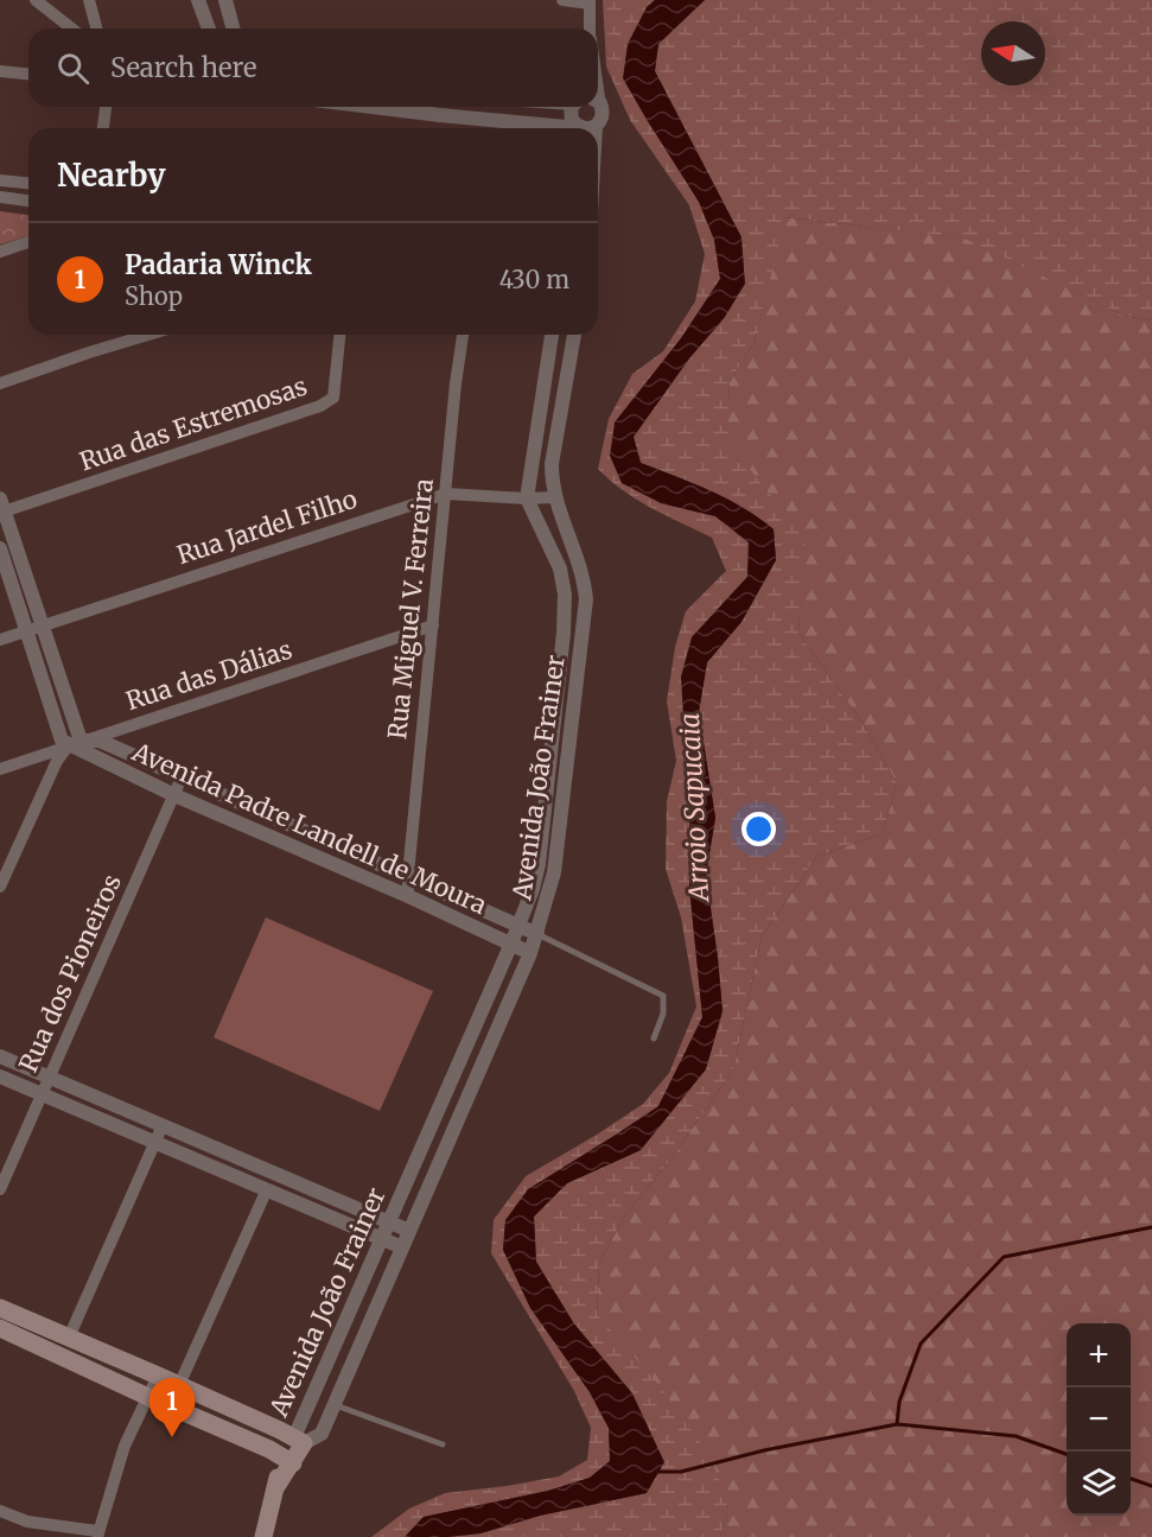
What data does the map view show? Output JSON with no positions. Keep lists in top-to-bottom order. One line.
{"streets":{"street":["Rua das Estremosas","Rua Jardel Filho","Rua Miguel V. Ferreira","Rua das Dálias","Avenida João Frainer","Avenida Padre Landell de Moura","Rua dos Pioneiros"]},"crossings":[["Rua Jardel Filho","Rua Miguel V. Ferreira"],["Rua Jardel Filho","Avenida João Frainer"],["Rua Miguel V. Ferreira","Rua das Dálias"],["Rua Miguel V. Ferreira","Avenida Padre Landell de Moura"],["Rua das Dálias","Avenida Padre Landell de Moura"],["Avenida João Frainer","Avenida Padre Landell de Moura"],["Avenida Padre Landell de Moura","Rua dos Pioneiros"]],"water":["Arroio Sapucaia"],"north":"left","page":{"search":"Search here","heading":"Nearby","list":[{"mark":"1","name":"Padaria Winck","note":"Shop","value":"430 m"}],"map_buttons":["+","−"],"pins":"1"}}
